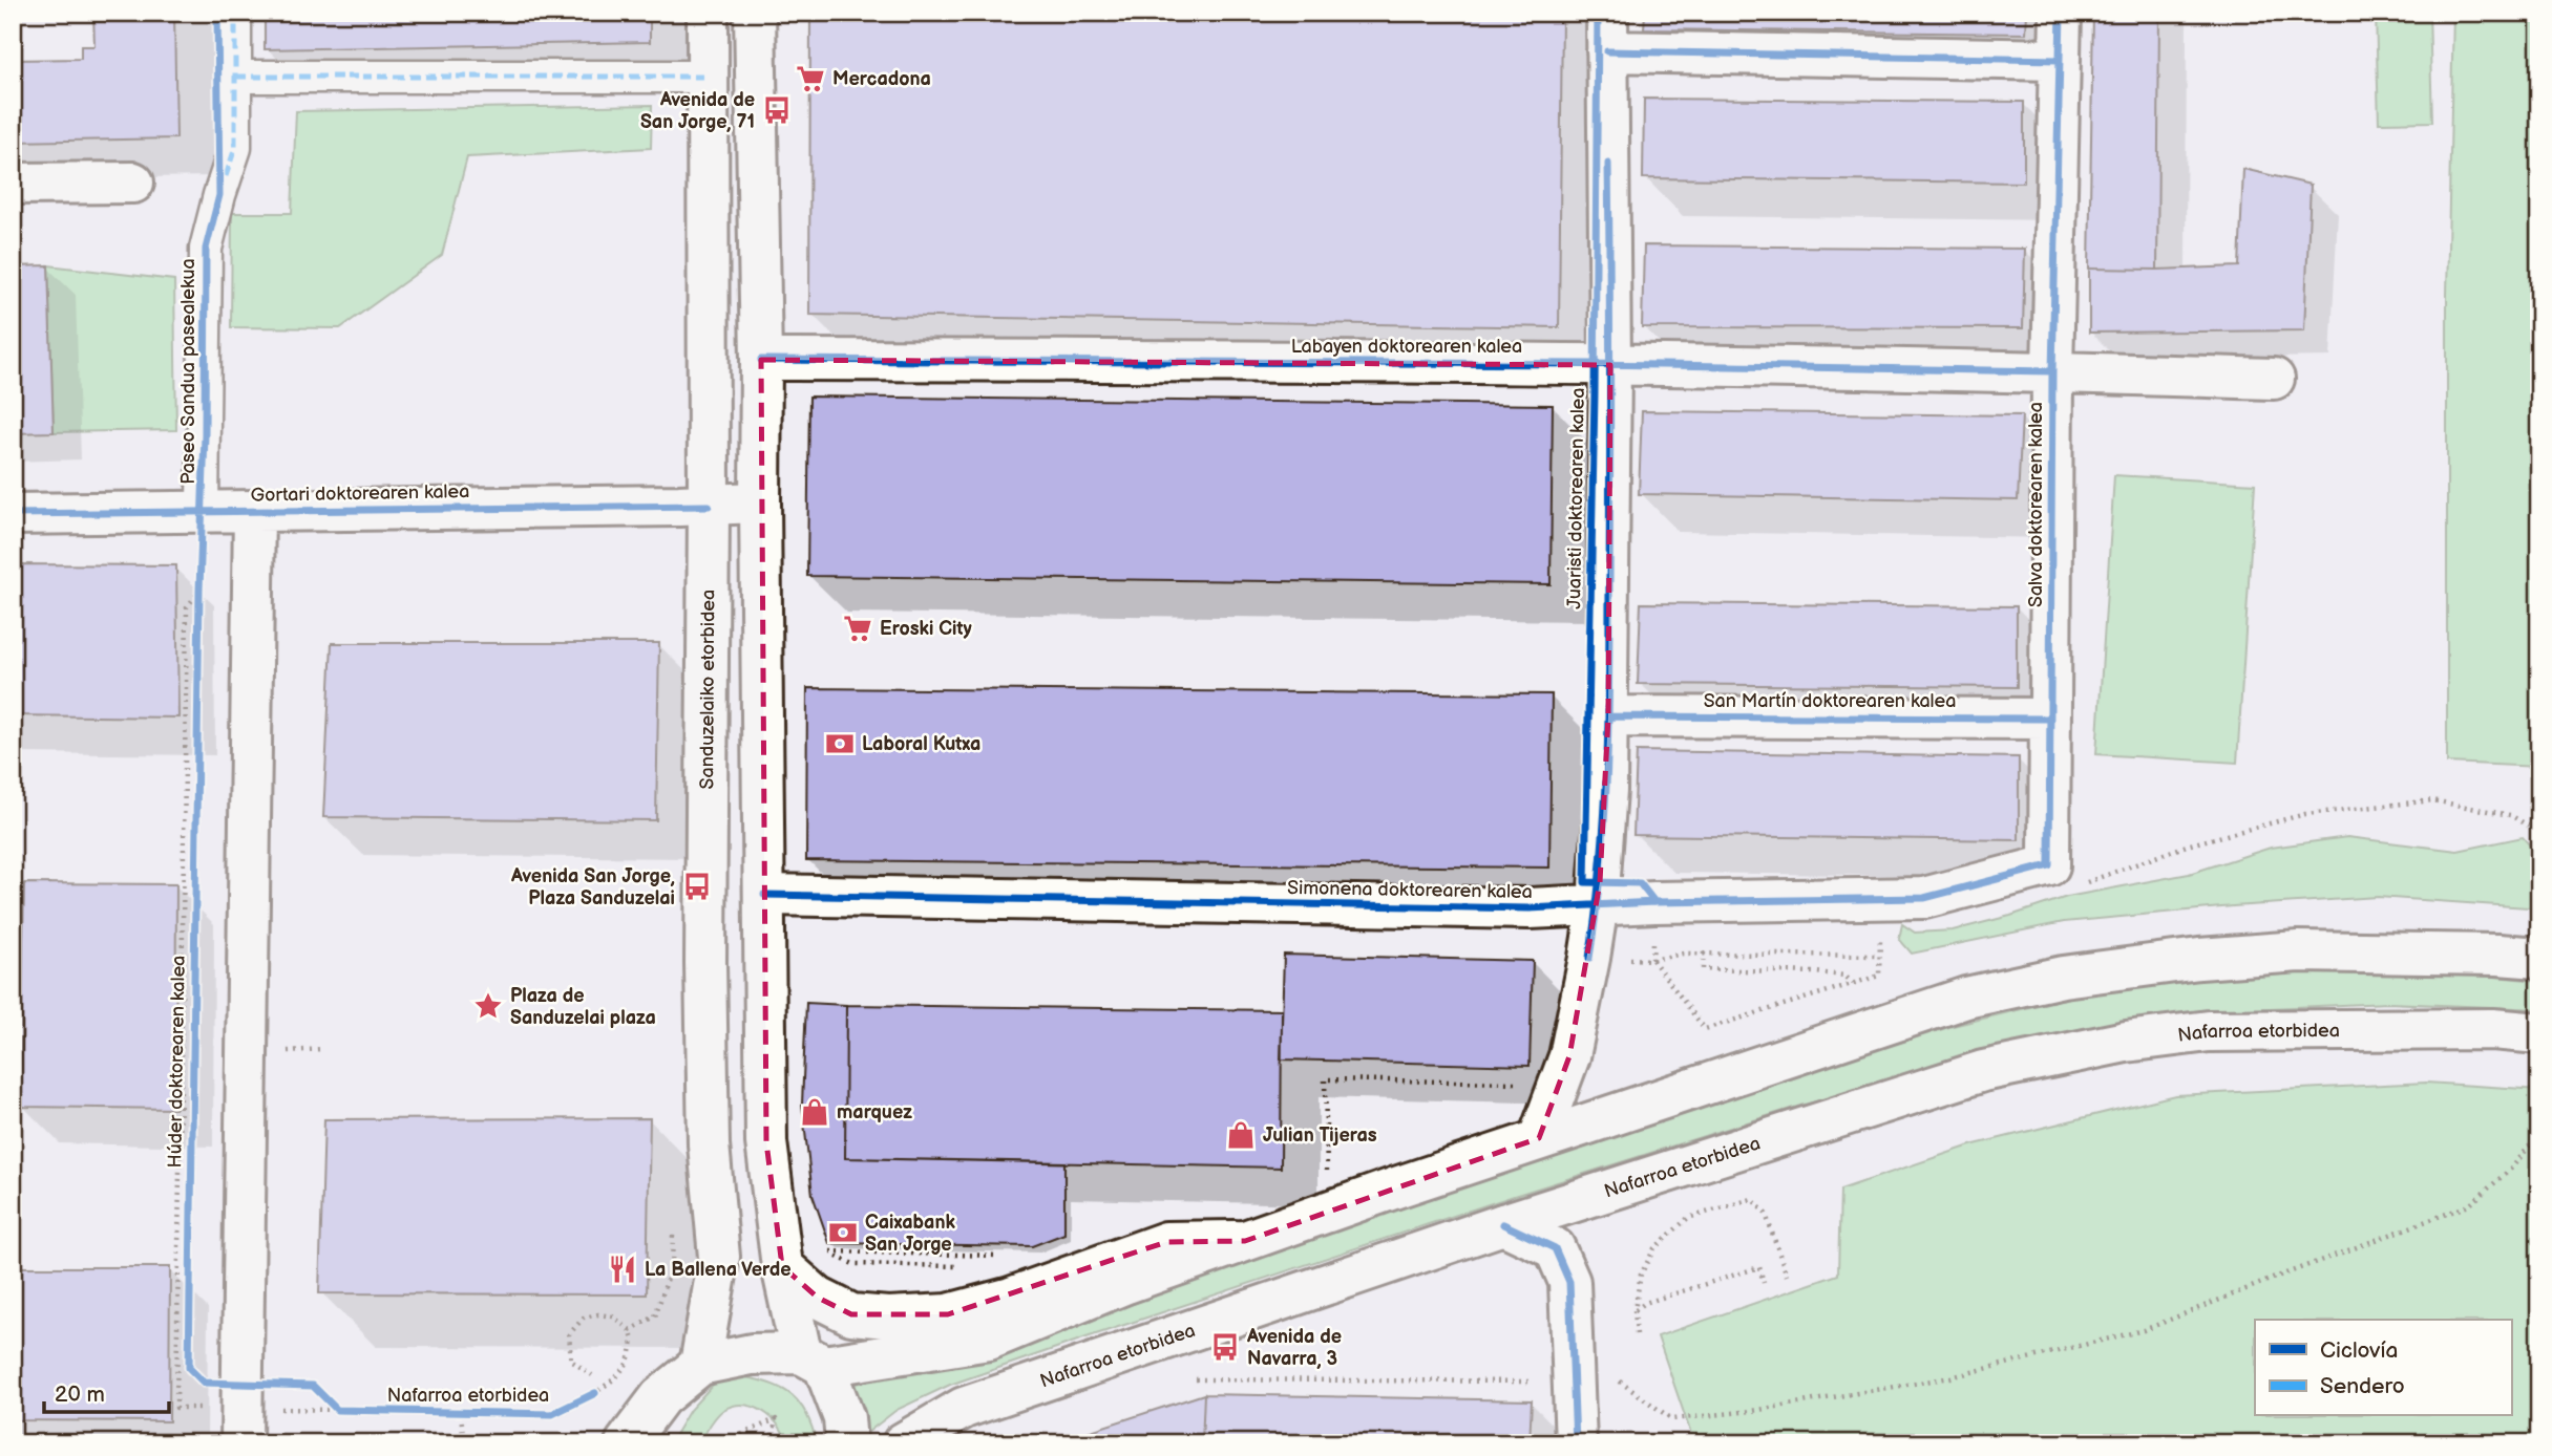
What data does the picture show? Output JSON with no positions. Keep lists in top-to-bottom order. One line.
{"streets":{"street":["Labayen doktorearen kalea","Paseo Sandua pasealekua","Gortari doktorearen kalea","Juaristi doktorearen kalea","Salva doktorearen kalea","Sanduzelaiko etorbidea","San Martín doktorearen kalea","Simonena doktorearen kalea","Nafarroa etorbidea"],"cycle path":["Húder doktorearen kalea"]},"crossings":[["Labayen doktorearen kalea","Juaristi doktorearen kalea"],["Labayen doktorearen kalea","Salva doktorearen kalea"],["Paseo Sandua pasealekua","Gortari doktorearen kalea"],["Gortari doktorearen kalea","Sanduzelaiko etorbidea"],["Juaristi doktorearen kalea","San Martín doktorearen kalea"],["Juaristi doktorearen kalea","Simonena doktorearen kalea"],["Salva doktorearen kalea","San Martín doktorearen kalea"],["Salva doktorearen kalea","Simonena doktorearen kalea"],["Nafarroa etorbidea","Húder doktorearen kalea"]],"places":{"supermarket":["Mercadona","Eroski City"],"bus stop":["Avenida de San Jorge, 71","Avenida San Jorge, Plaza Sanduzelai","Avenida de Navarra, 3"],"bank":["Laboral Kutxa","Caixabank San Jorge"],"place":["Plaza de Sanduzelai plaza"],"shop":["marquez","Julian Tijeras"],"restaurant":["La Ballena Verde"]},"legend":["Ciclovía","Sendero"],"scale_bar":"20 m"}
